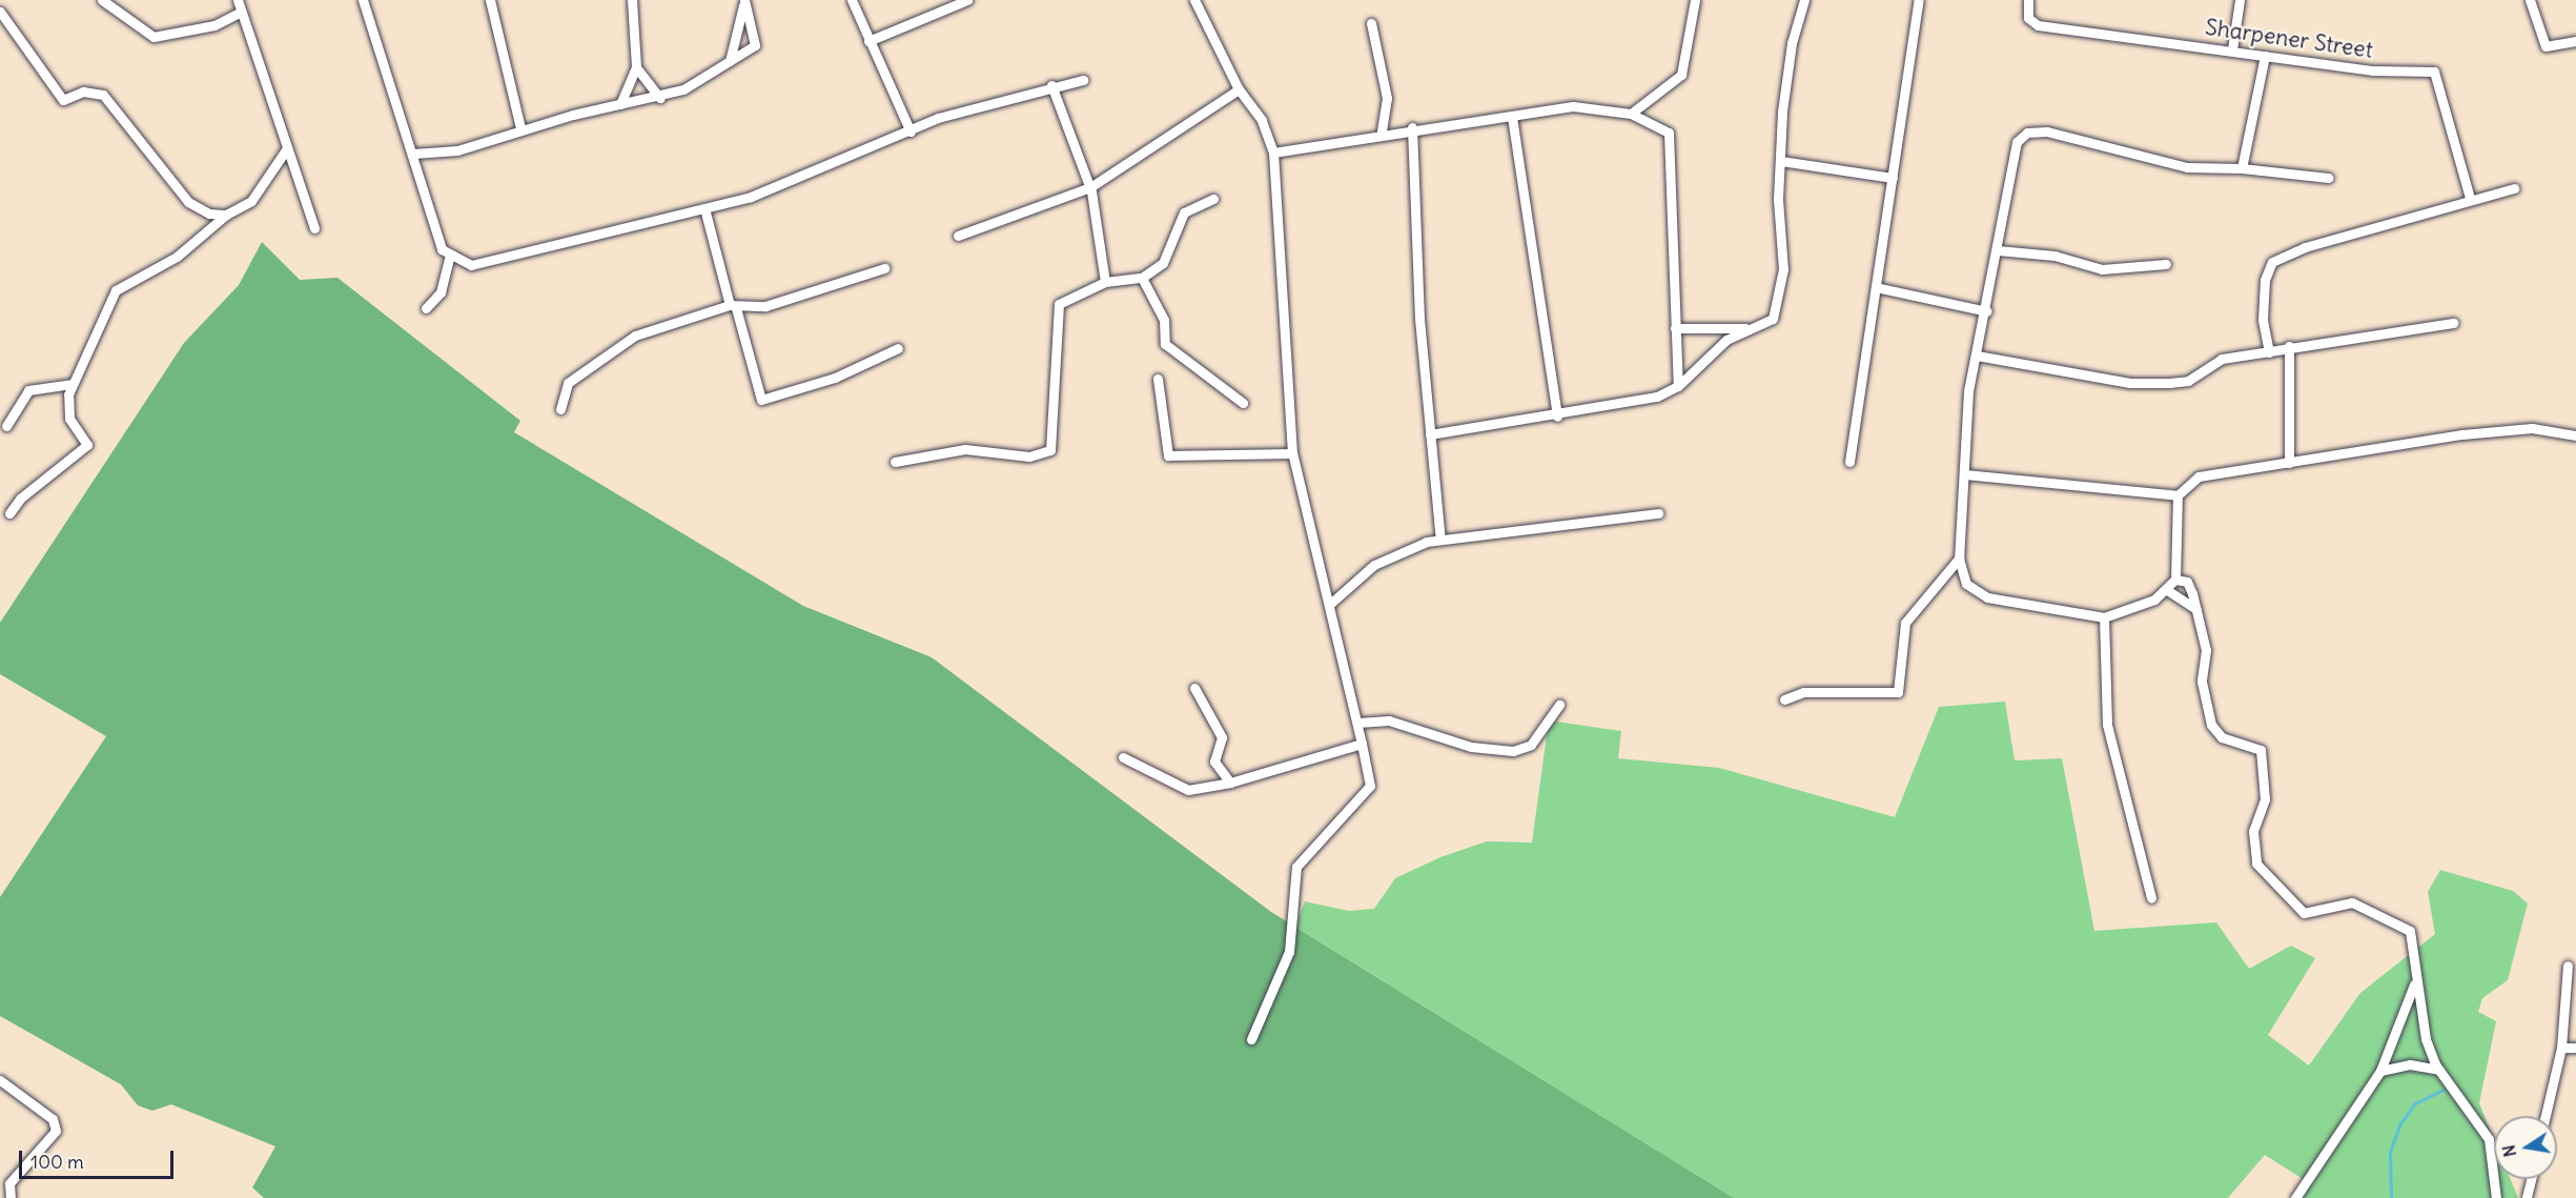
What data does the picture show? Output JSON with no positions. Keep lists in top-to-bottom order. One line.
{"streets":{"street":["Sharpener Street"]},"scale_bar":"100 m","north":"left"}
